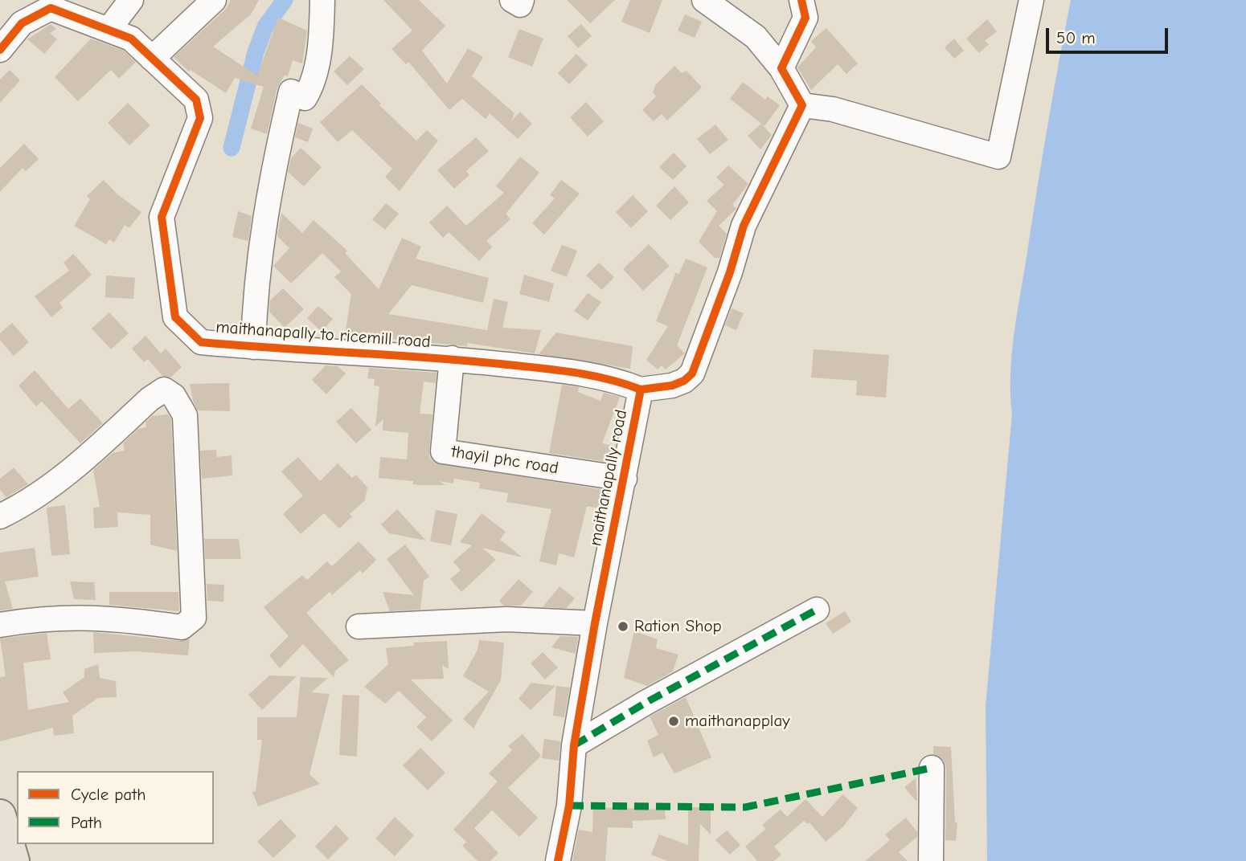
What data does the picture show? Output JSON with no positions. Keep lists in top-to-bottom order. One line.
{"streets":{"street":["maithanapally to ricemill road","thayil phc road","maithanapally road"]},"crossings":[["maithanapally to ricemill road","thayil phc road"],["maithanapally to ricemill road","maithanapally road"],["thayil phc road","maithanapally road"]],"places":["Ration Shop","maithanapplay"],"legend":["Cycle path","Path"],"scale_bar":"50 m"}
